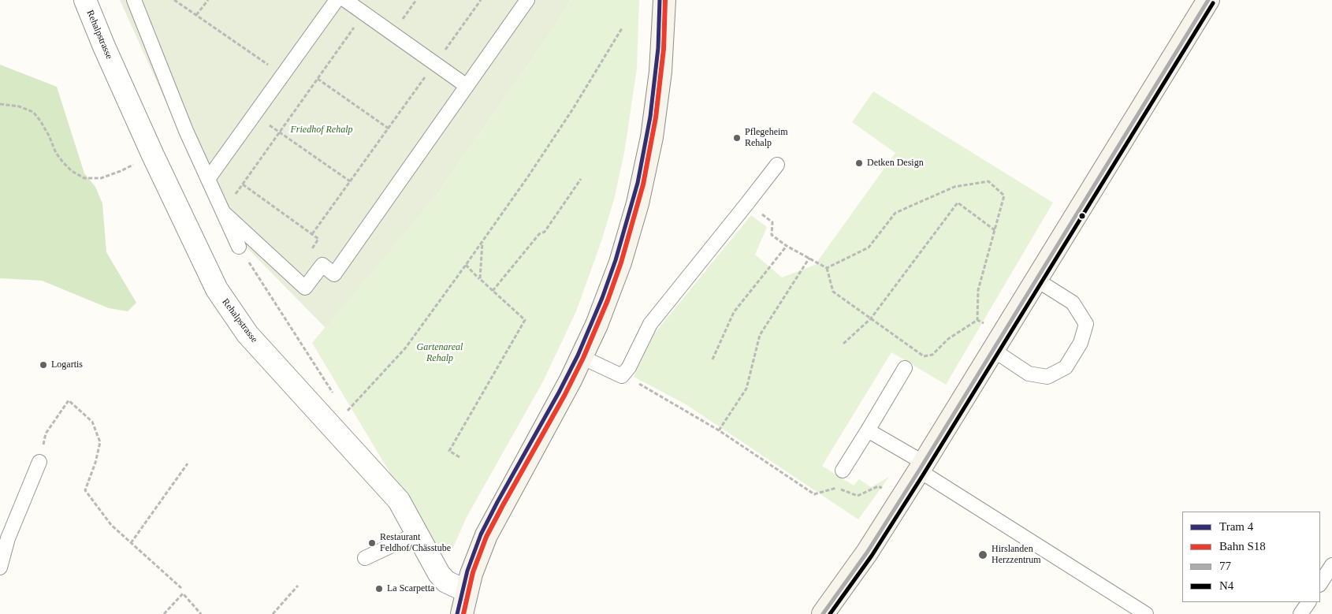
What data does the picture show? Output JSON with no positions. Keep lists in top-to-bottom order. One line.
{"streets":{"street":["Rehalpstrasse"]},"parks":["Friedhof Rehalp","Gartenareal Rehalp"],"places":["Pflegeheim Rehalp","Detken Design","Logartis","Restaurant Feldhof/Chässtube","Hirslanden Herzzentrum","La Scarpetta"],"lines":["tram line 4","rail line S18","transit line 77","transit line N4"],"legend":["Tram 4","Bahn S18","77","N4"]}
